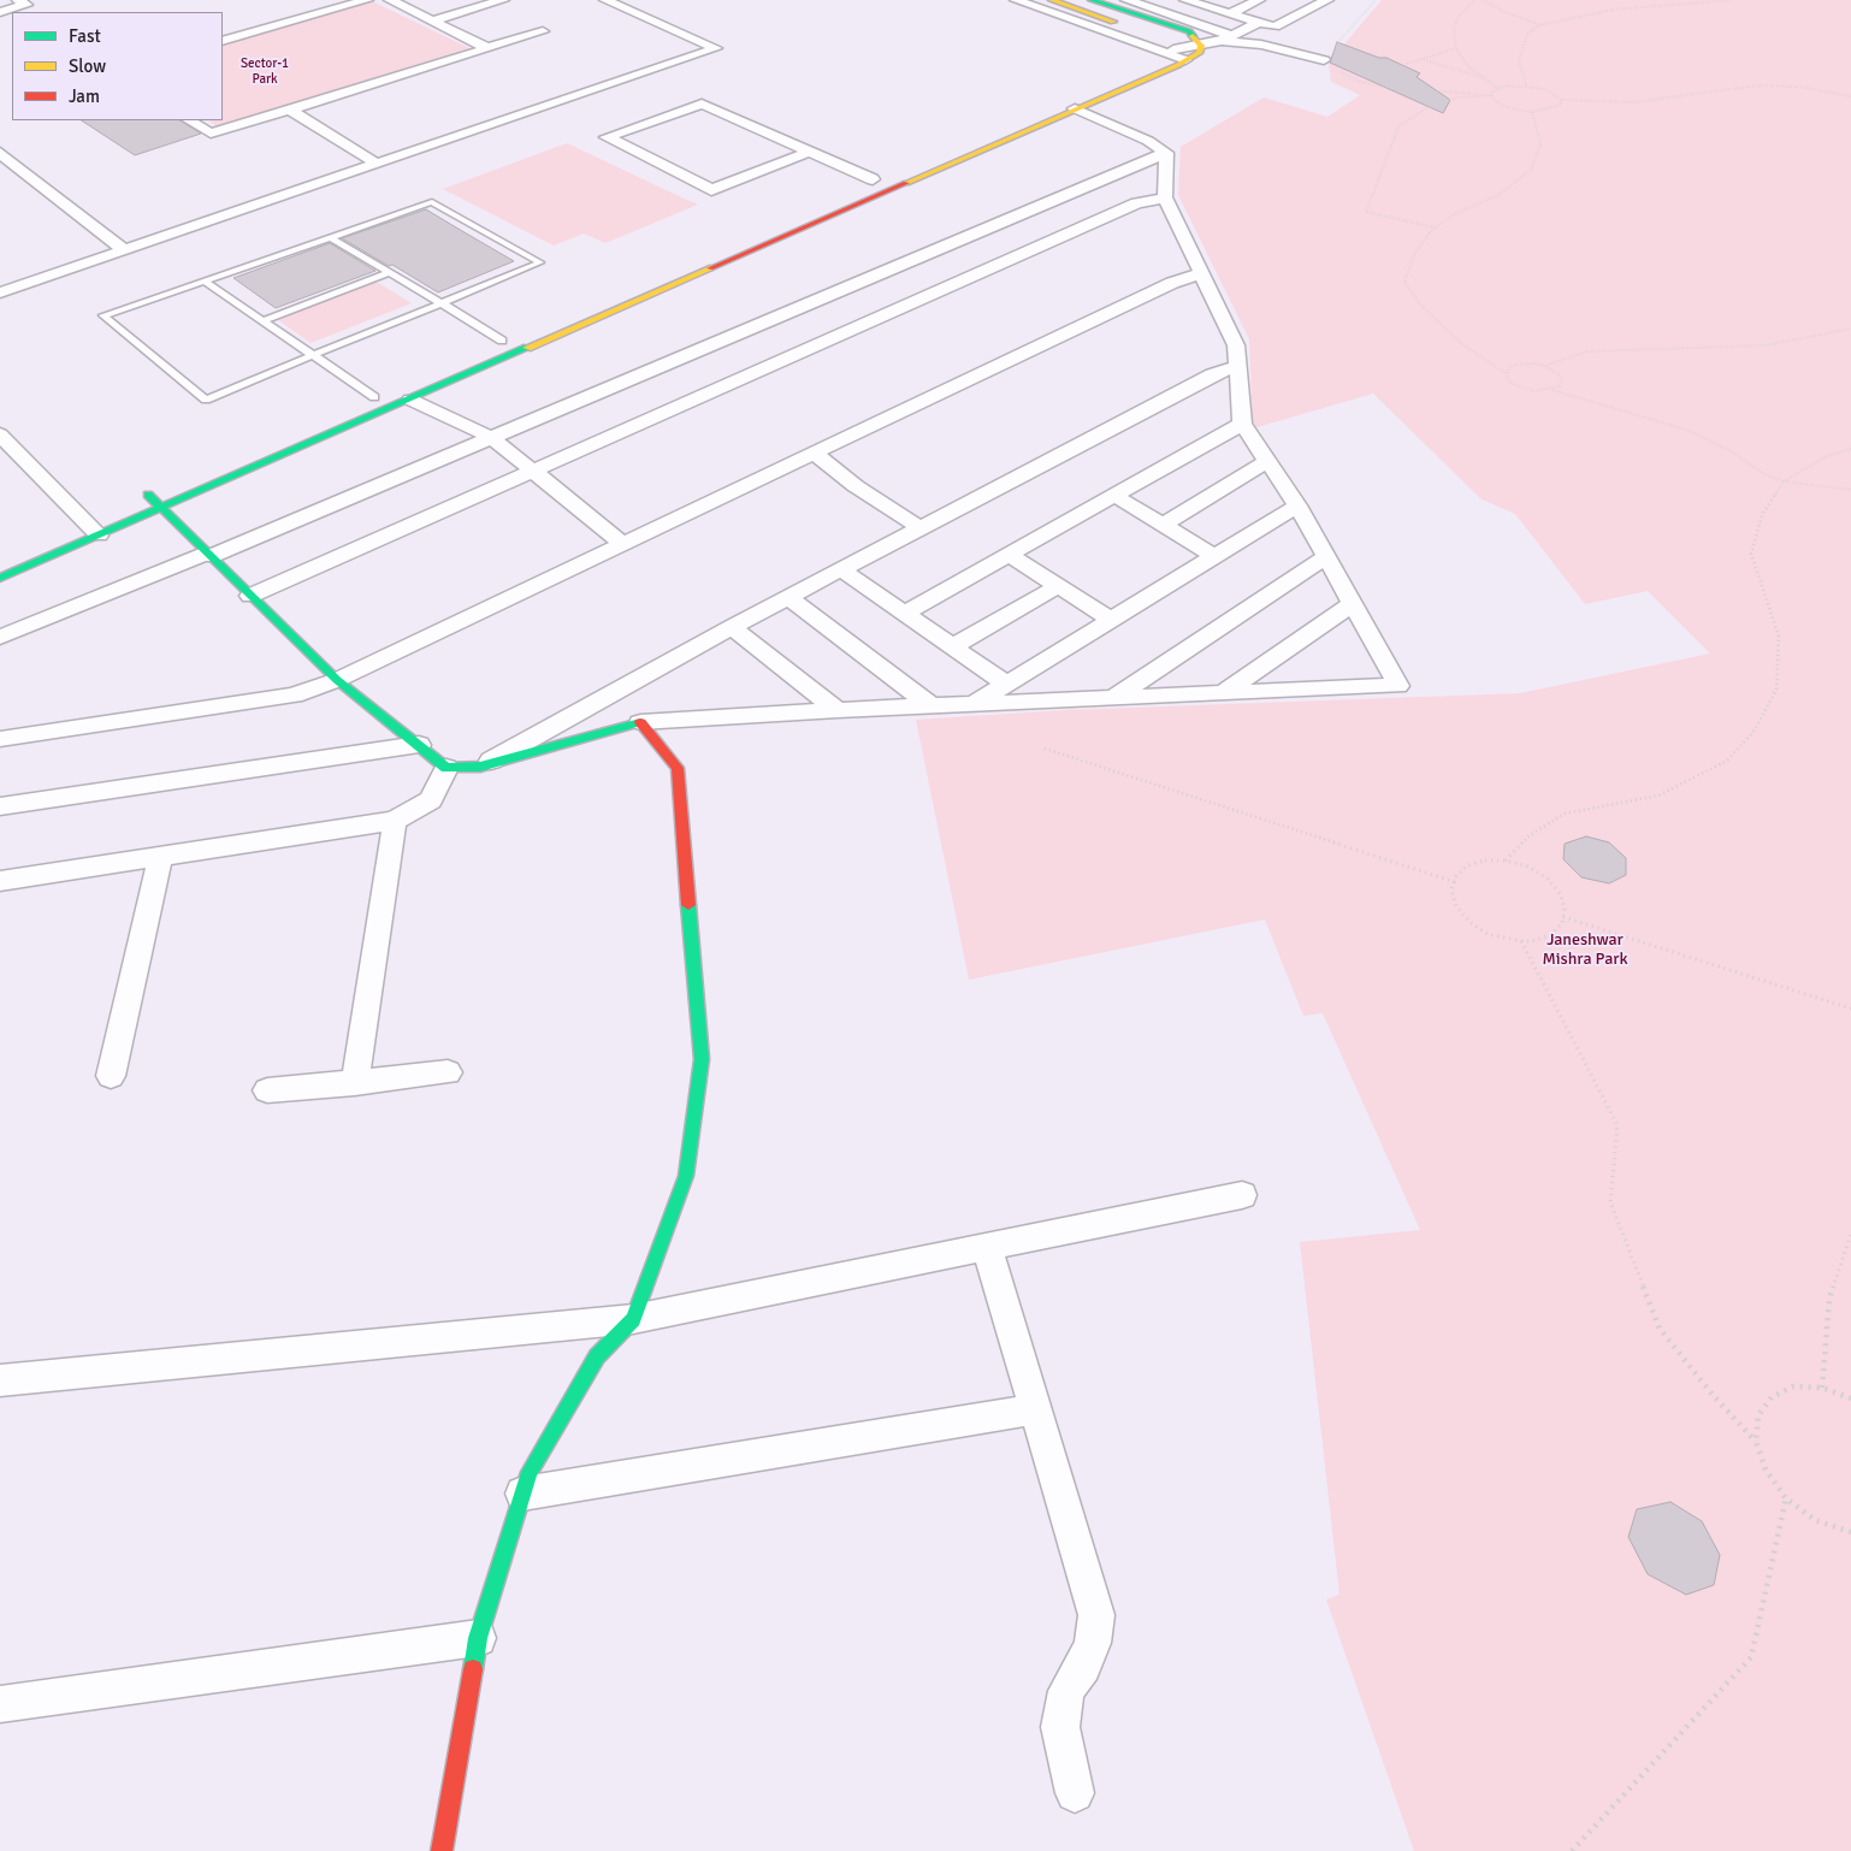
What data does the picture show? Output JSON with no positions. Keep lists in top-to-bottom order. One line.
{"parks":["Sector-1 Park","Janeshwar Mishra Park"],"legend":["Fast","Slow","Jam"]}
